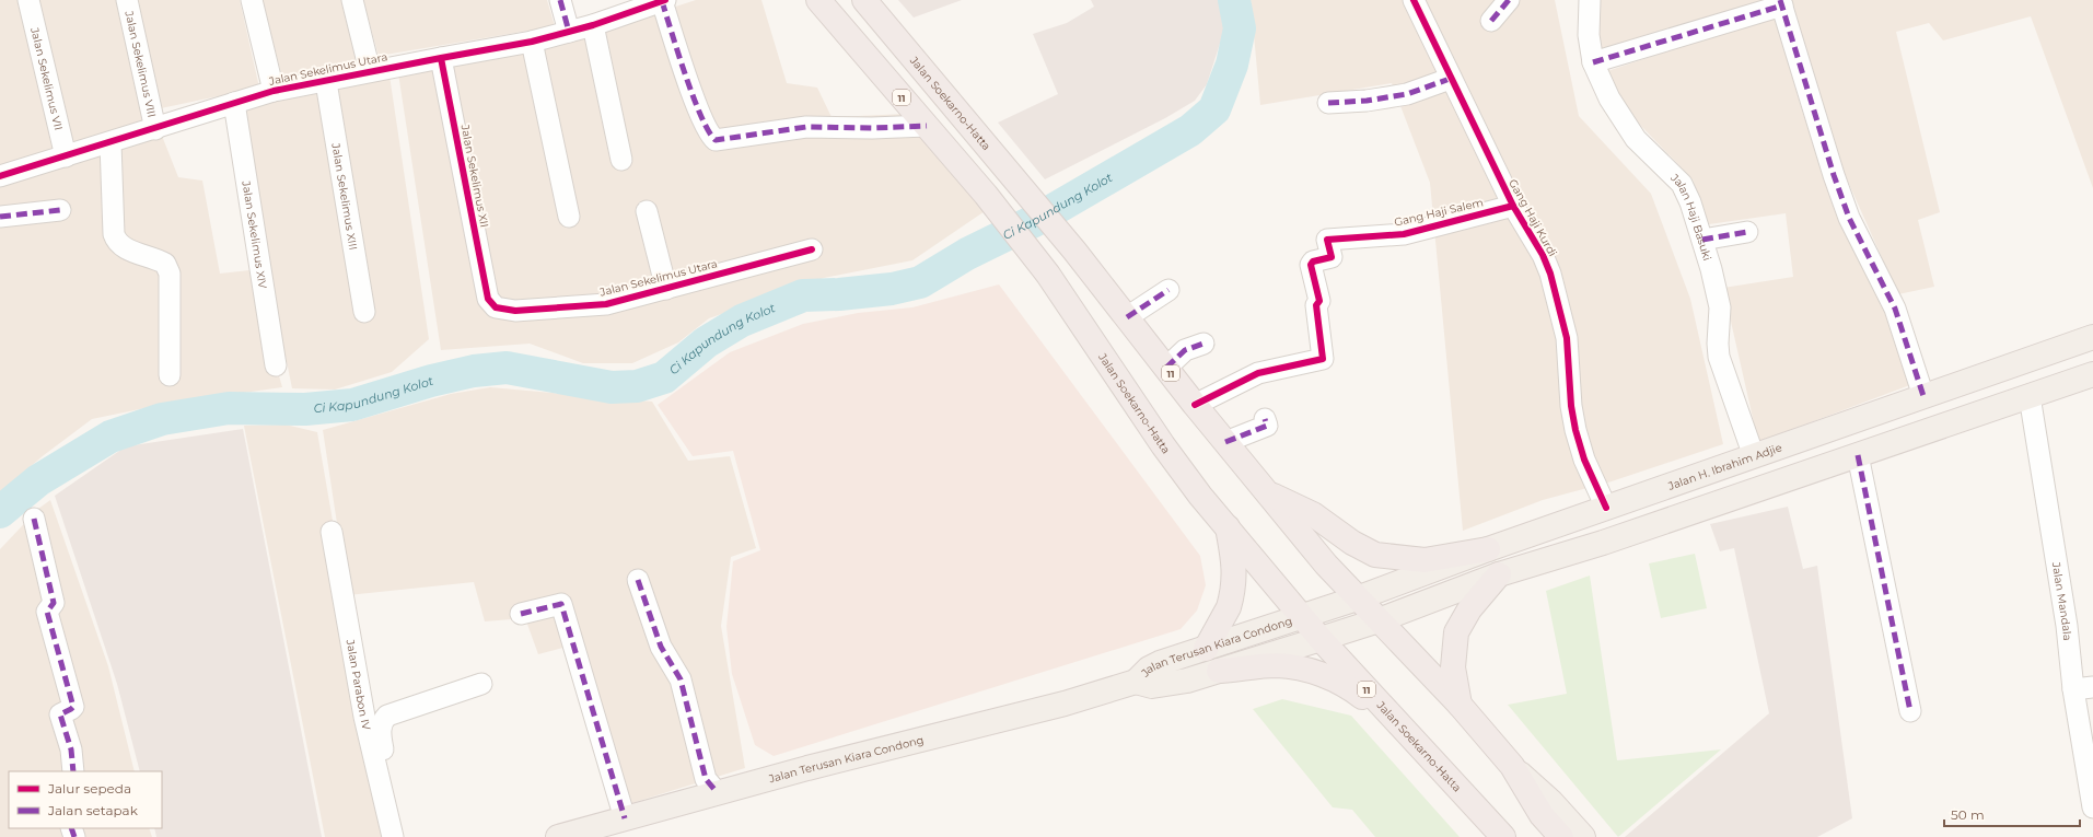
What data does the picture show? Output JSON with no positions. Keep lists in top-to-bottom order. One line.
{"streets":{"highway":["11","Jalan Soekarno-Hatta"],"main road":["Jalan H. Ibrahim Adjie","Jalan Terusan Kiara Condong"],"street":["Jalan Sekelimus VIII","Jalan Sekelimus Utara","Jalan Sekelimus VII","Jalan Sekelimus XII","Jalan Sekelimus XIII","Gang Haji Salem","Gang Haji Kurdi","Jalan Haji Basuki","Jalan Sekelimus XIV","Jalan Mandala","Jalan Parabon IV"]},"crossings":[["Jalan Sekelimus VIII","Jalan Sekelimus Utara"],["Jalan Sekelimus Utara","Jalan Sekelimus VII"],["Jalan Sekelimus Utara","Jalan Sekelimus XII"],["Jalan Sekelimus Utara","Jalan Sekelimus XIII"],["Jalan Sekelimus Utara","Jalan Sekelimus XIV"],["Jalan Soekarno-Hatta","Gang Haji Salem"],["Jalan Soekarno-Hatta","Jalan H. Ibrahim Adjie"],["Jalan Soekarno-Hatta","Jalan Terusan Kiara Condong"],["Gang Haji Salem","Gang Haji Kurdi"],["Gang Haji Kurdi","Jalan H. Ibrahim Adjie"],["Jalan Haji Basuki","Jalan H. Ibrahim Adjie"],["Jalan H. Ibrahim Adjie","Jalan Terusan Kiara Condong"]],"water":["Ci Kapundung Kolot"],"legend":["Jalur sepeda","Jalan setapak"],"scale_bar":"50 m"}
